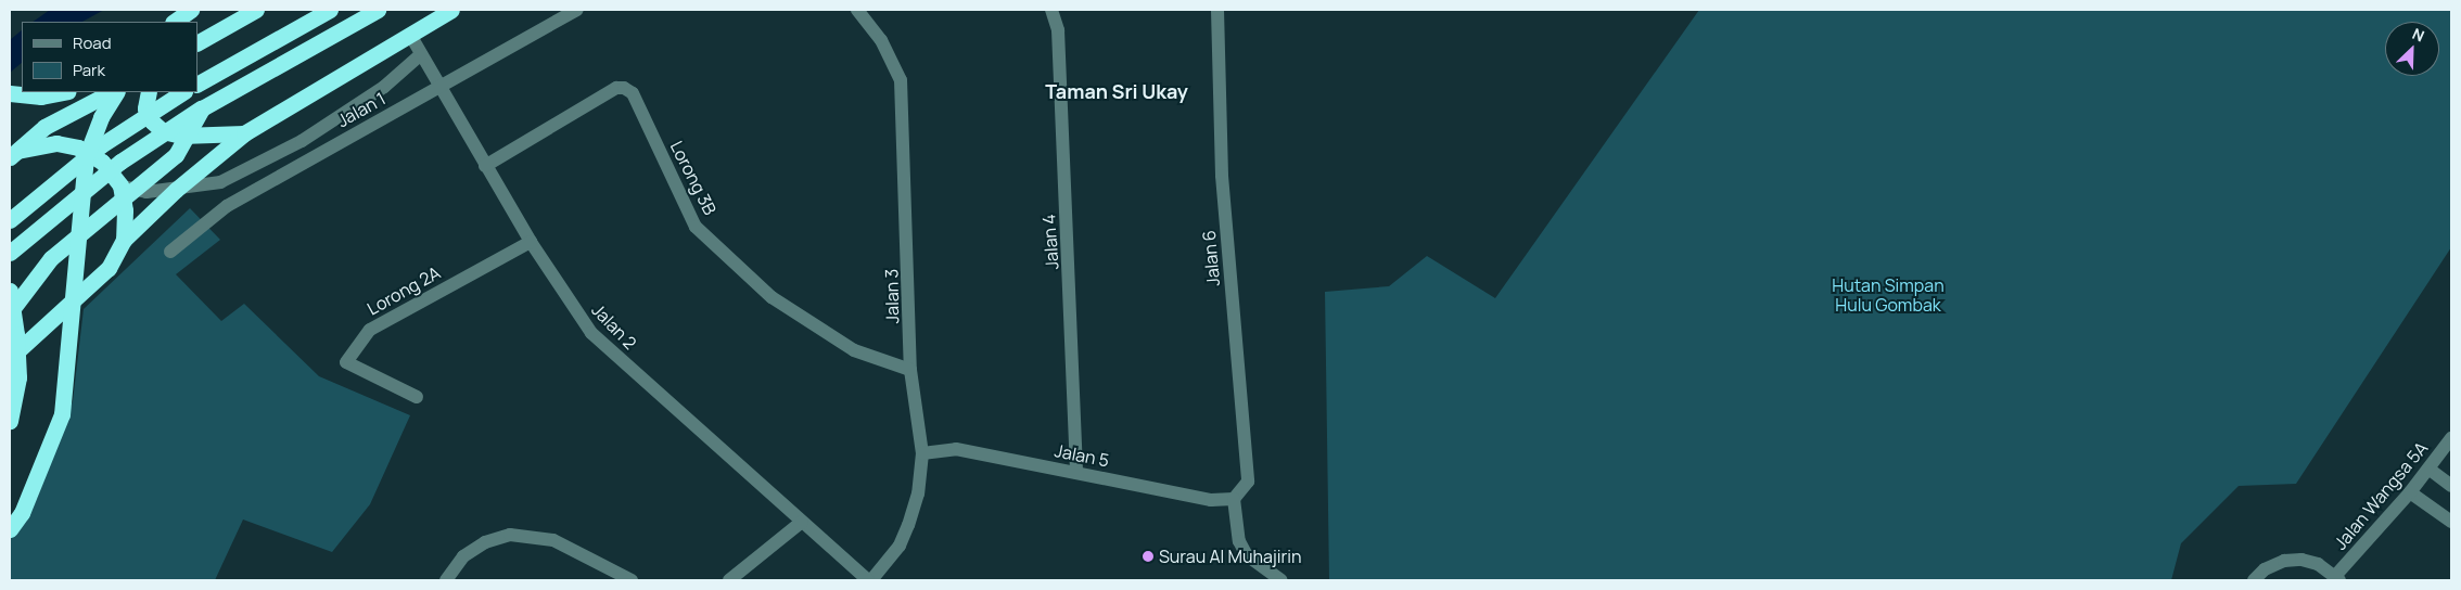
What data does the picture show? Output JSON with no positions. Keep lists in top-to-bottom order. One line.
{"streets":{"street":["Jalan 1","Lorong 3B","Jalan 4","Jalan 6","Lorong 2A","Jalan 3","Jalan 2","Jalan 5","Jalan Wangsa 5A"]},"crossings":[["Jalan 1","Jalan 2"],["Lorong 3B","Jalan 3"],["Lorong 3B","Jalan 2"],["Jalan 4","Jalan 5"],["Jalan 6","Jalan 5"],["Lorong 2A","Jalan 2"],["Jalan 3","Jalan 2"],["Jalan 3","Jalan 5"]],"districts":["Taman Sri Ukay"],"parks":["Hutan Simpan Hulu Gombak"],"places":["Surau Al Muhajirin"],"legend":["Road","Park"],"north":"top right"}
